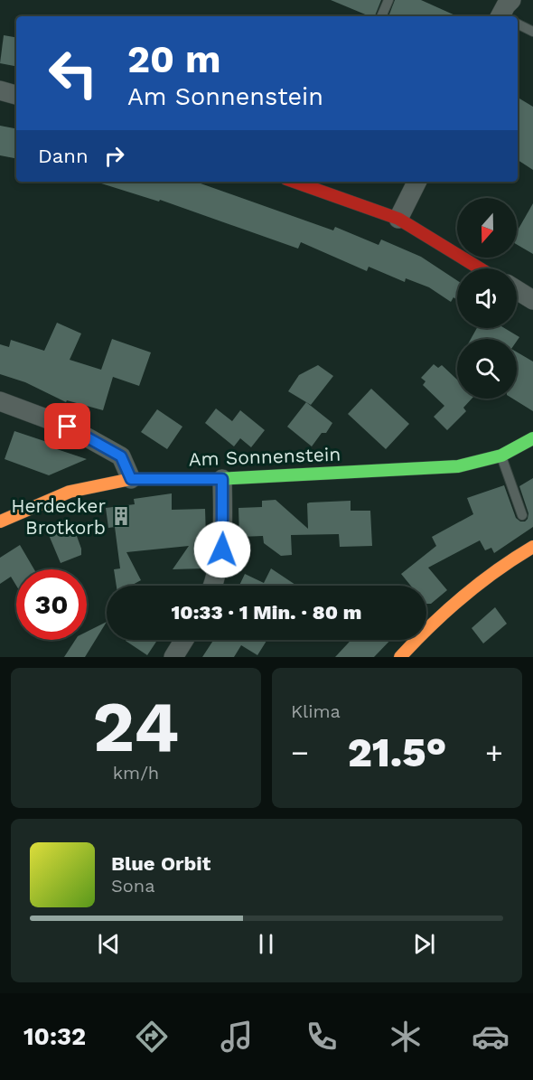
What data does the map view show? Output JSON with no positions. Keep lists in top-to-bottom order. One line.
{"streets":{"street":["Am Sonnenstein"]},"places":{"building":["Herdecker Brotkorb"]},"north":"bottom","page":{"turn":["20 m","Am Sonnenstein"],"then":"Dann","limit":"30","trip":"10:33 · 1 Min. · 80 m","tile":[["24","km/h"],"Klima"],"heat":["−","21.5°","+"],"song":["Blue Orbit","Sona"],"tabs":"10:32"}}
